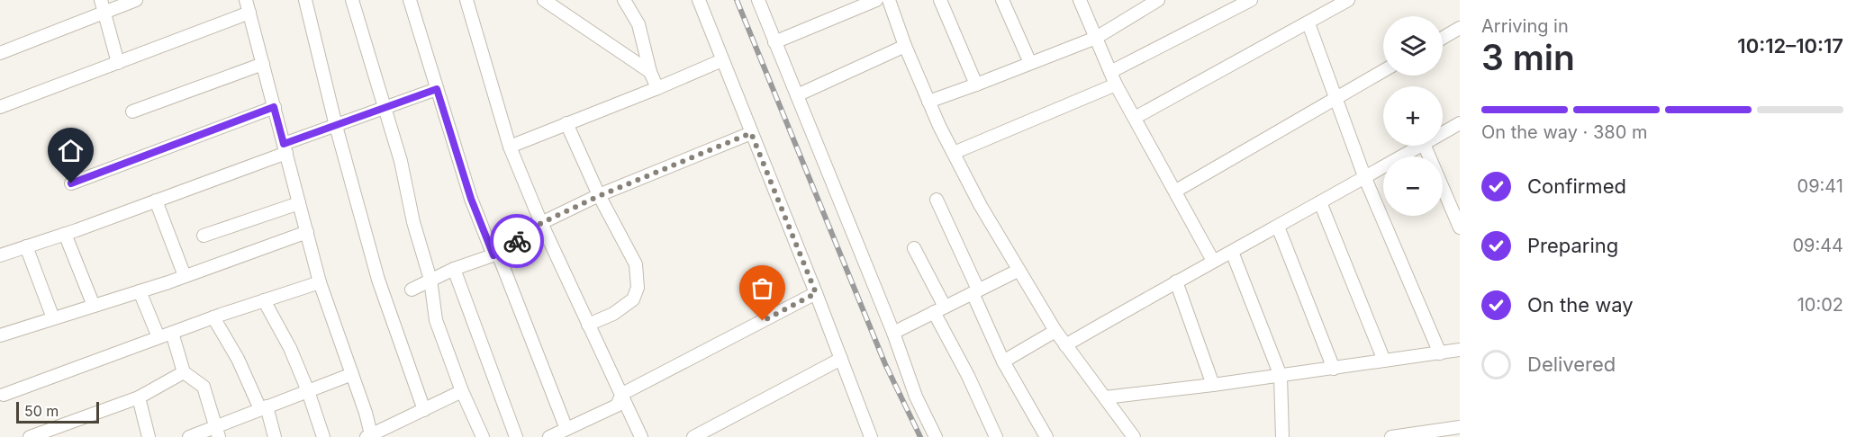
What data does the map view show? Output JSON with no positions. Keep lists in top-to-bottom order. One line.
{"scale_bar":"50 m","page":{"heading":["3 min","Arriving in","10:12–10:17"],"map_buttons":["+","−"],"bar":"On the way · 380 m","list":[["Confirmed","09:41"],["Preparing","09:44"],["On the way","10:02"],"Delivered"],"scale":"50 m"}}
